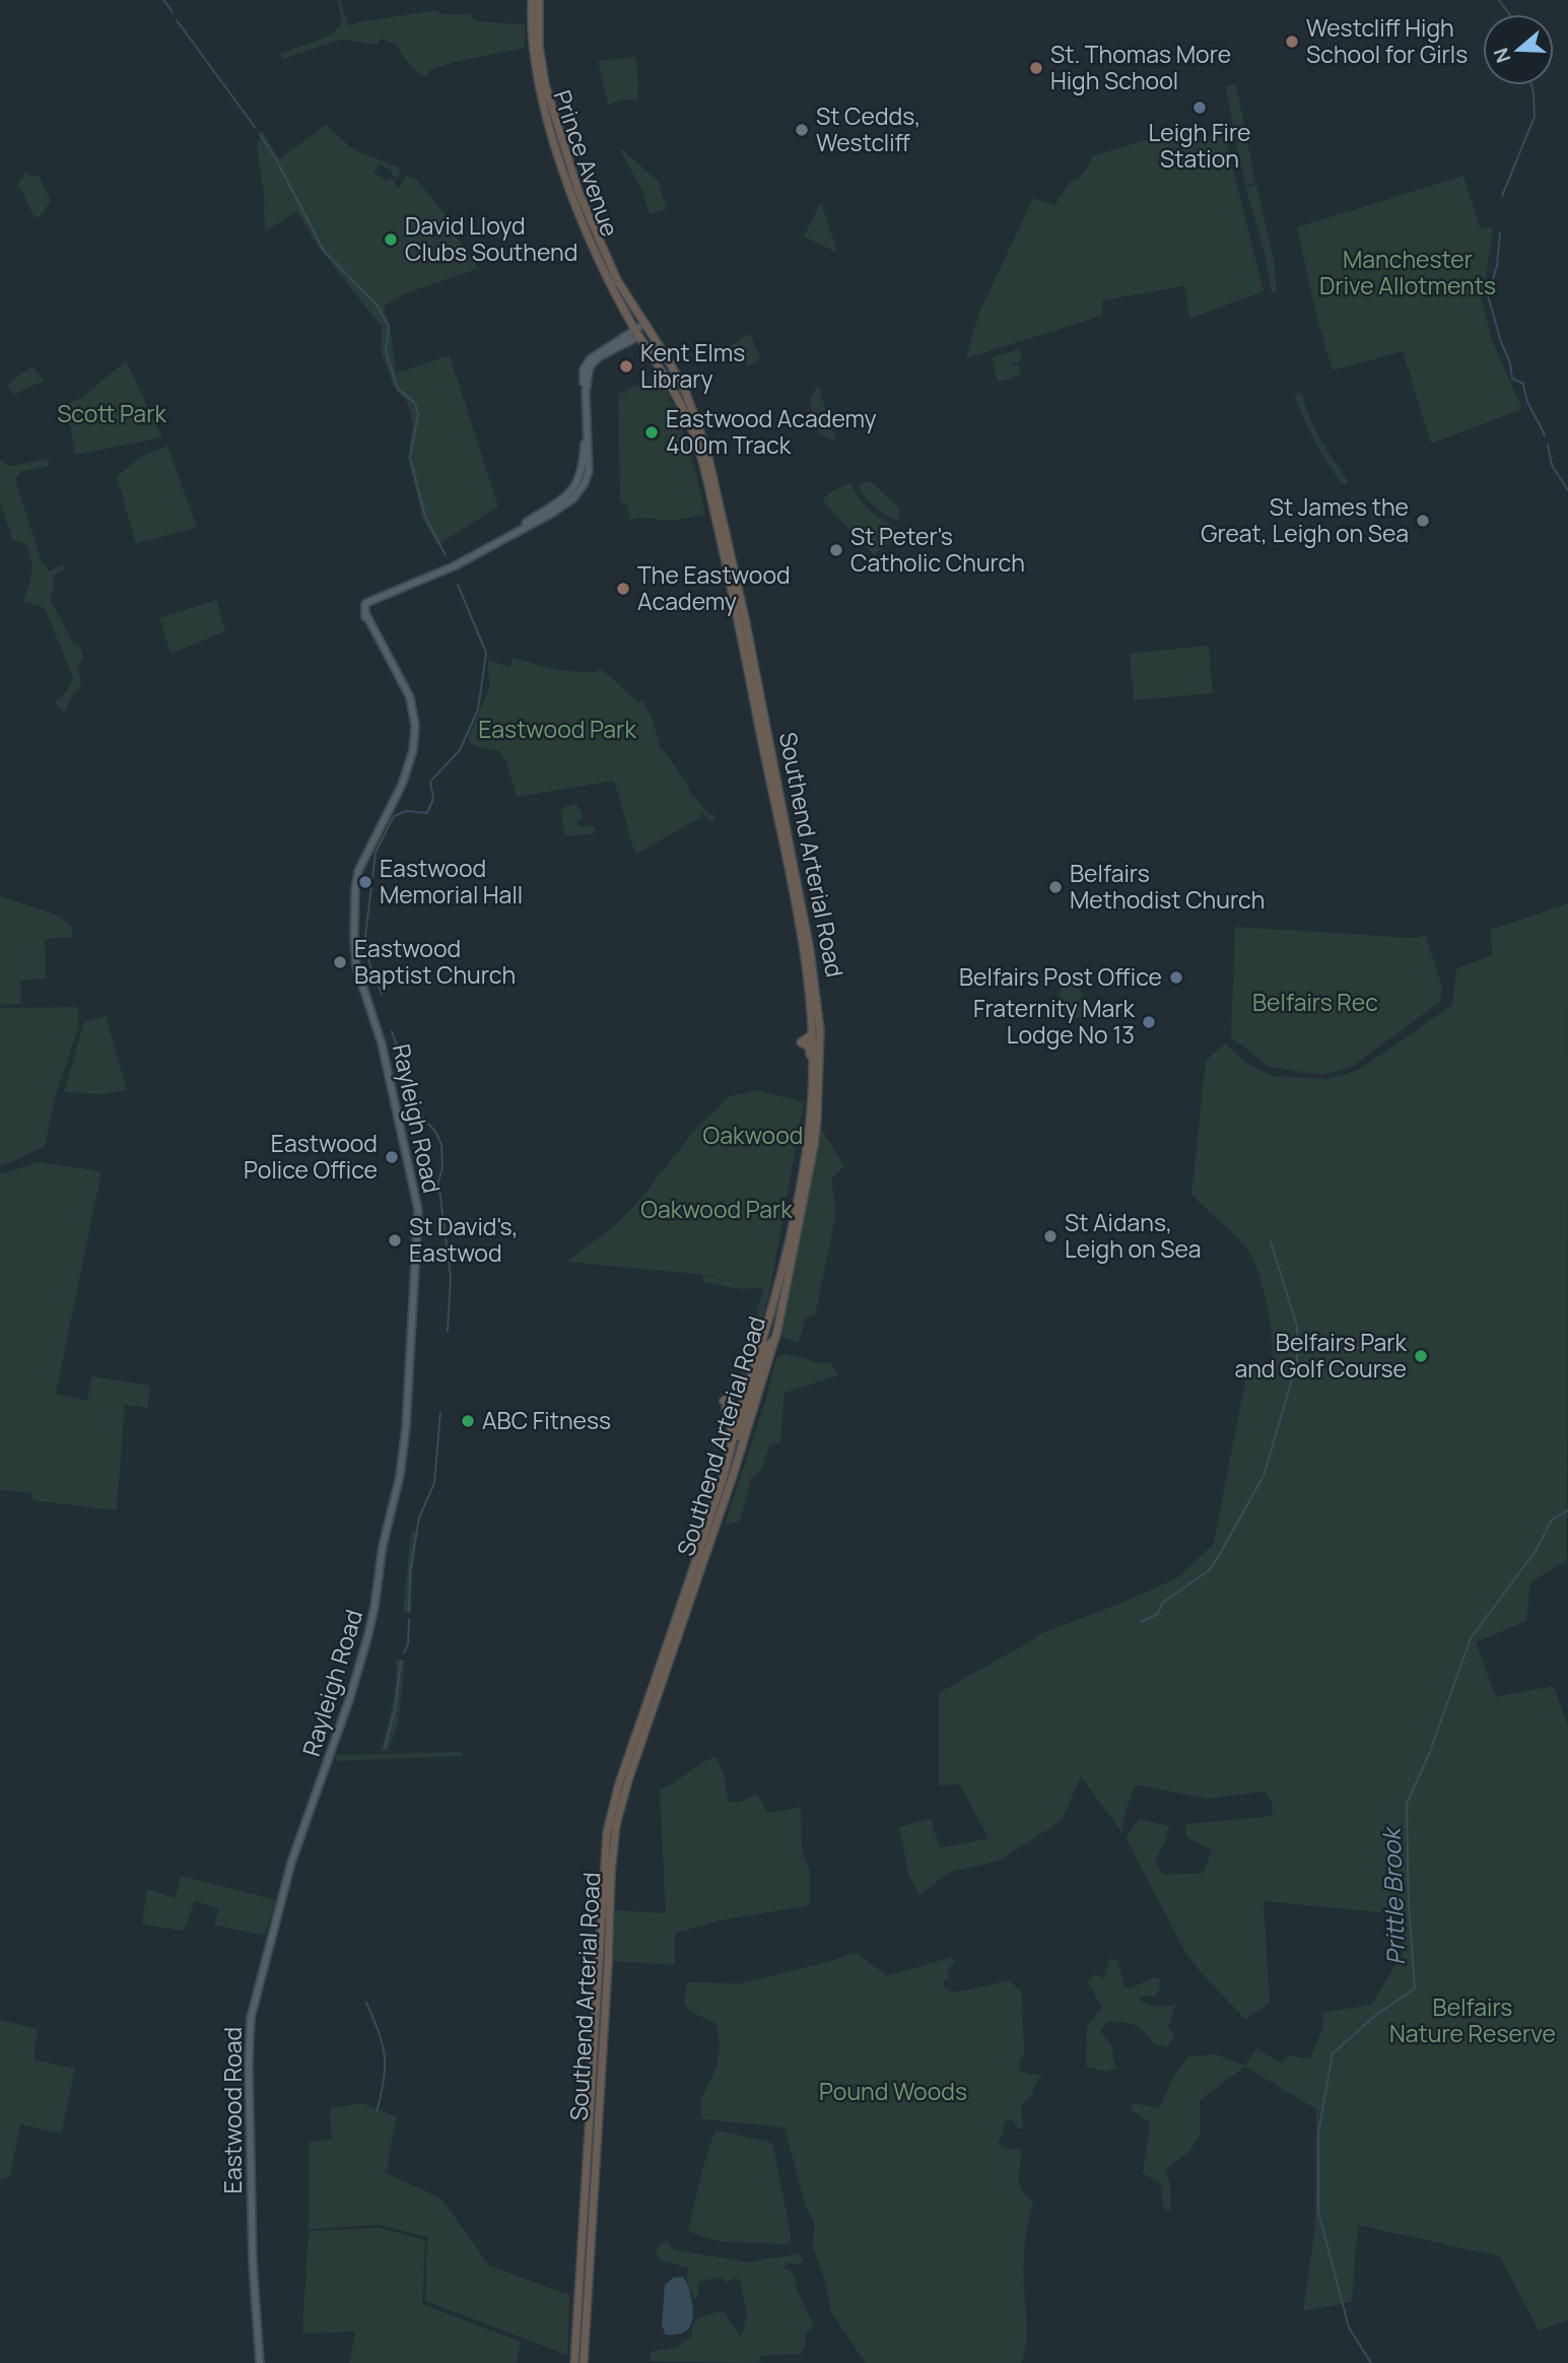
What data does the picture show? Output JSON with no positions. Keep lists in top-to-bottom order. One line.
{"streets":{"highway":["Prince Avenue","Southend Arterial Road"],"main road":["Rayleigh Road","Eastwood Road"]},"crossings":[["Prince Avenue","Southend Arterial Road"],["Rayleigh Road","Eastwood Road"]],"water":["Prittle Brook"],"parks":["Manchester Drive Allotments","Scott Park","Eastwood Park","Belfairs Rec","Oakwood","Oakwood Park","Belfairs Nature Reserve","Pound Woods"],"places":["Westcliff High School for Girls","St. Thomas More High School","Leigh Fire Station","St Cedds, Westcliff","David Lloyd Clubs Southend","Kent Elms Library","Eastwood Academy 400m Track","St James the Great, Leigh on Sea","St Peter's Catholic Church","The Eastwood Academy","Eastwood Memorial Hall","Belfairs Methodist Church","Eastwood Baptist Church","Belfairs Post Office","Fraternity Mark Lodge No 13","Eastwood Police Office","St Aidans, Leigh on Sea","St David's, Eastwod","Belfairs Park and Golf Course","ABC Fitness"],"north":"left"}
